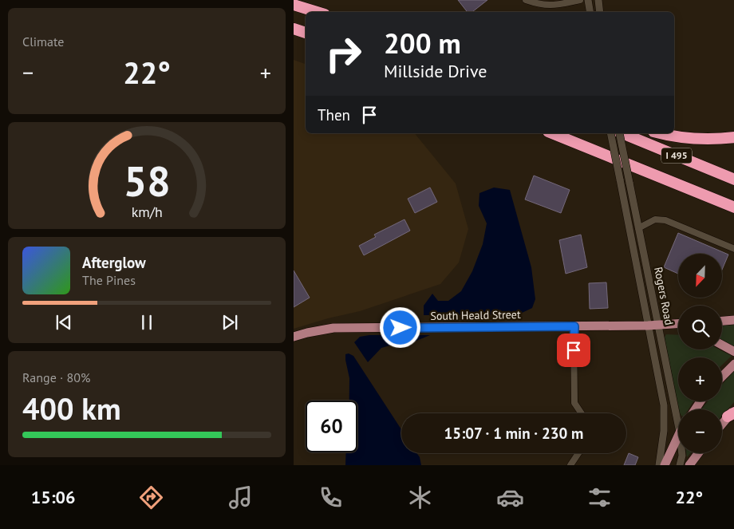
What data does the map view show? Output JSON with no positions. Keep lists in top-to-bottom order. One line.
{"streets":{"highway":["I 495"],"main road":["South Heald Street"],"street":["Rogers Road"]},"crossings":[["Rogers Road","South Heald Street"]],"north":"bottom left","page":{"tile":["Climate",["Range · 80%","400 km"]],"turn":["200 m","Millside Drive"],"heat":["−","22°","+"],"then":"Then","song":["Afterglow","The Pines"],"map_buttons":["+","−"],"limit":"60","trip":"15:07 · 1 min · 230 m","tabs":["15:06","22°"],"gauge":["58","km/h"]}}
